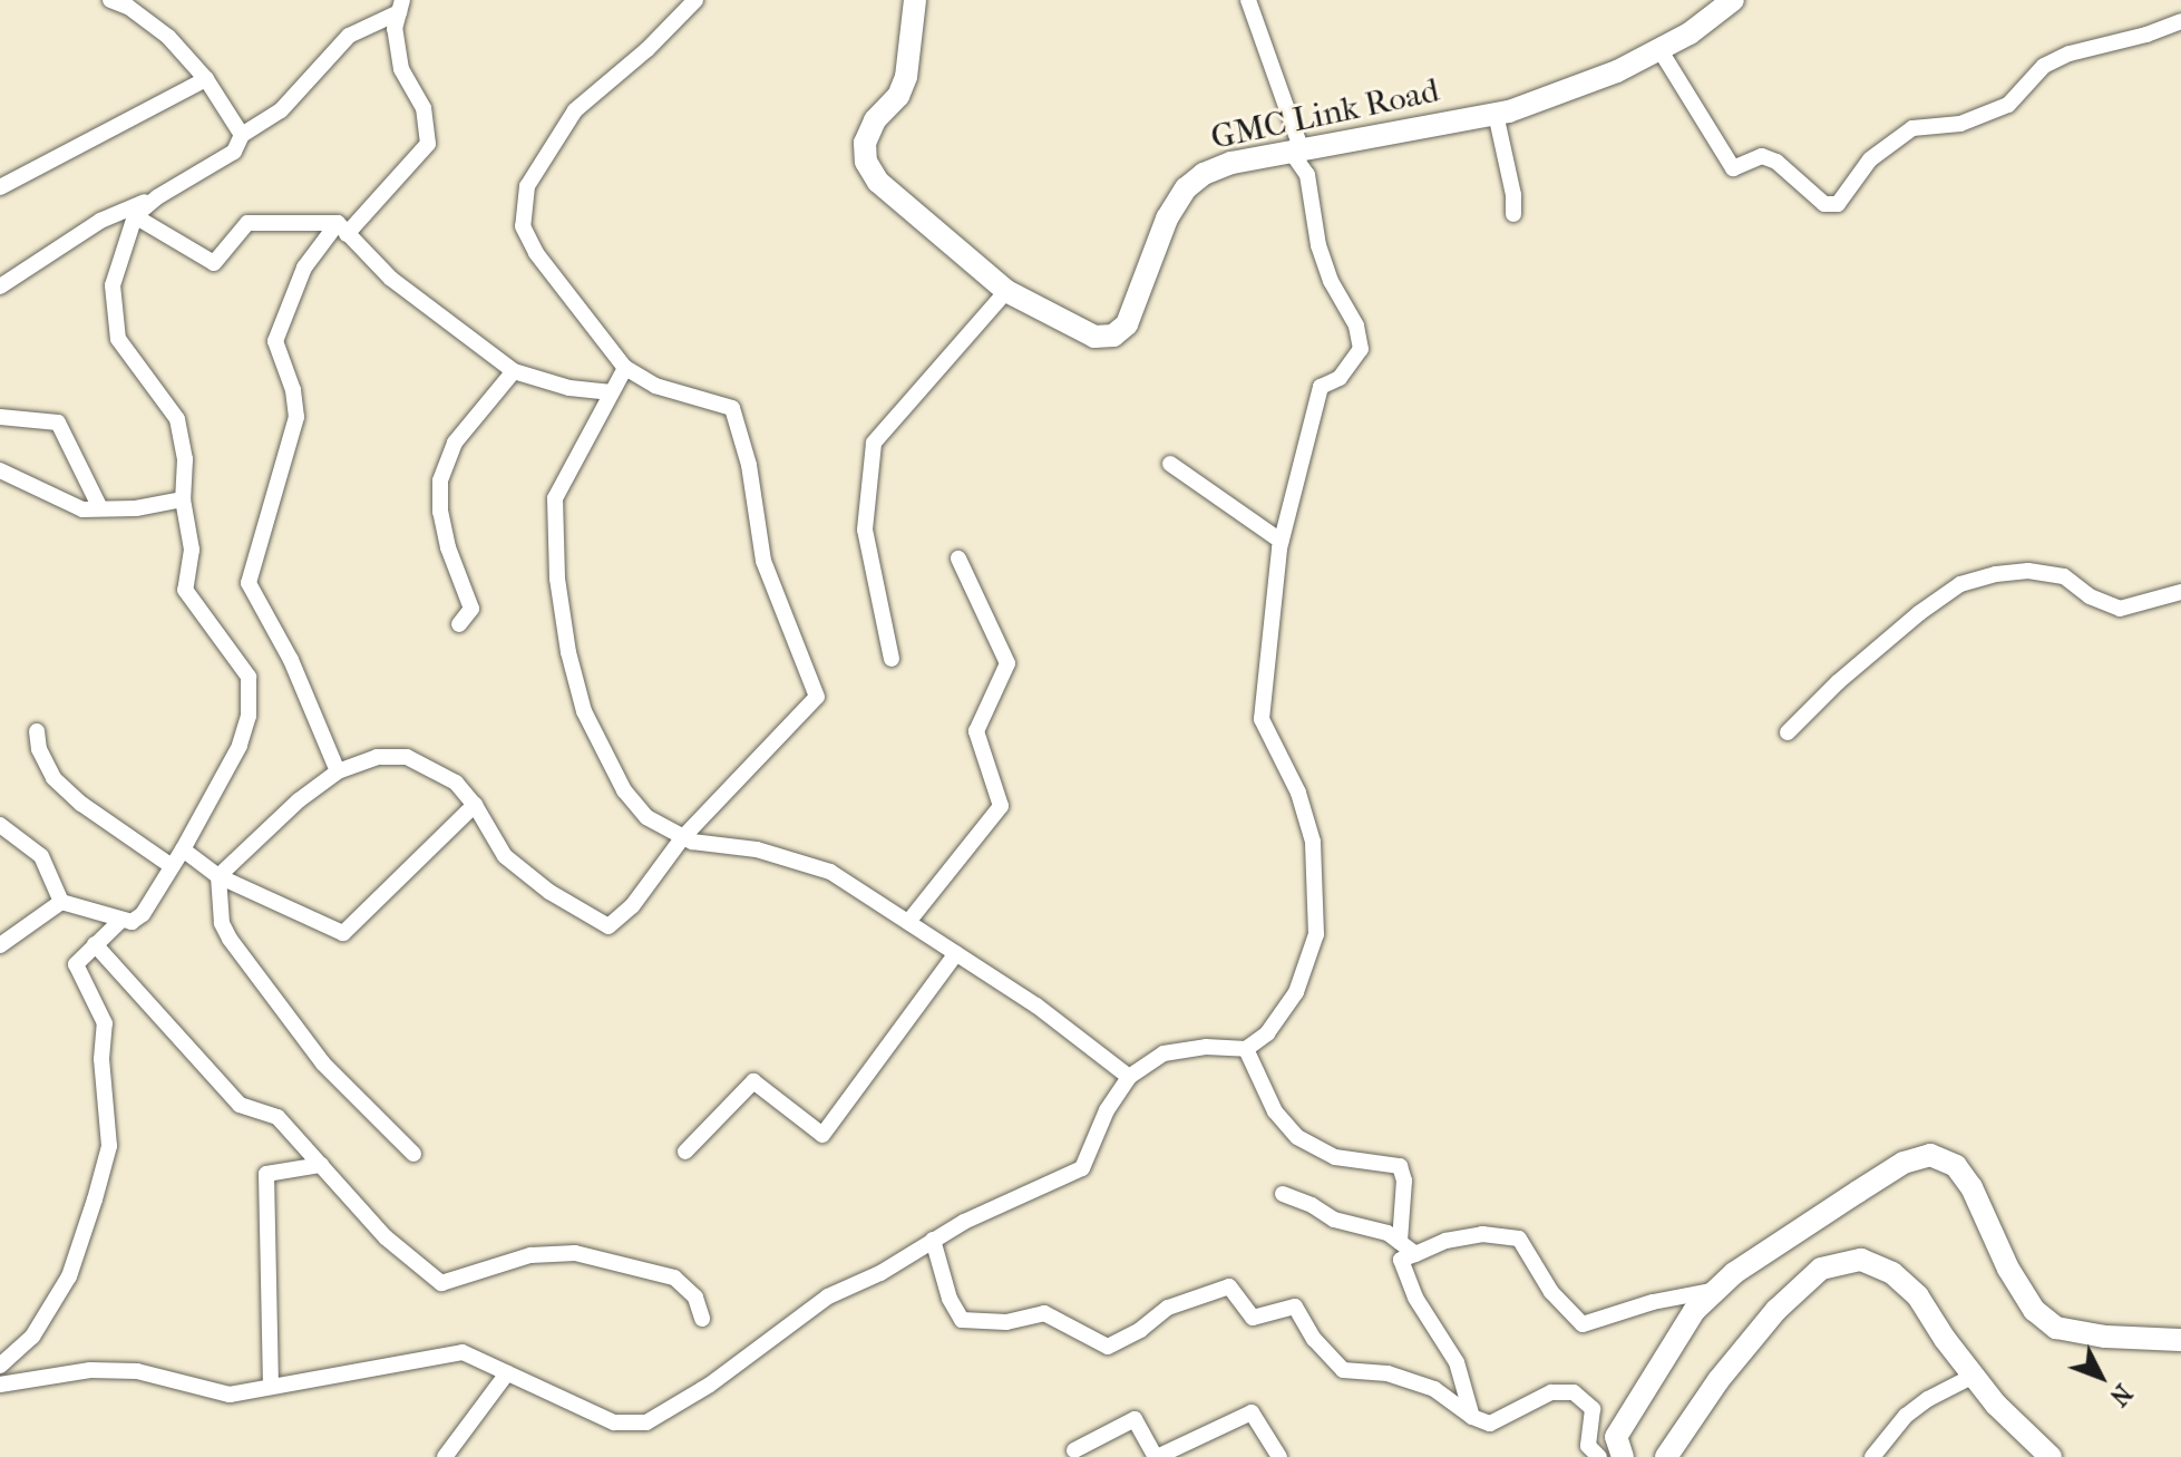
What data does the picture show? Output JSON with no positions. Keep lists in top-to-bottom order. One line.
{"streets":{"street":["GMC Link Road"]},"north":"bottom right"}
